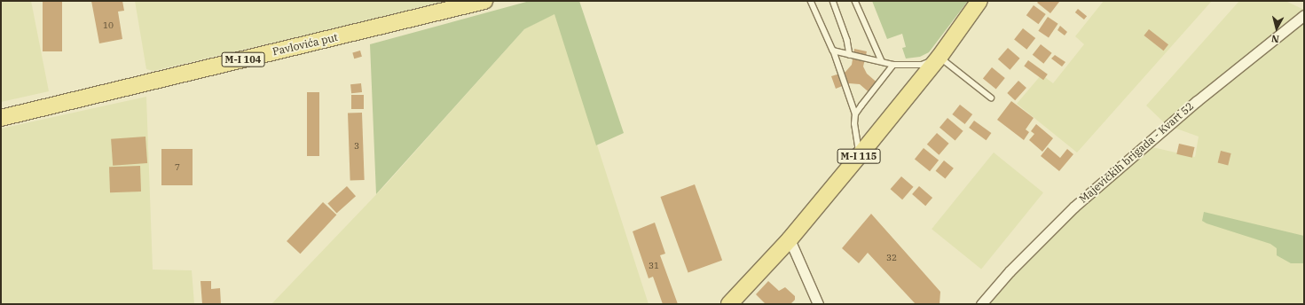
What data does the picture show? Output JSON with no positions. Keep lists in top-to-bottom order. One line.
{"streets":{"main road":["Pavlovića put","M-I 104","M-I 115"],"street":["Majevičkih brigada - Kvart 52"]},"house_numbers":["10","3","7","32","31"],"north":"bottom"}
